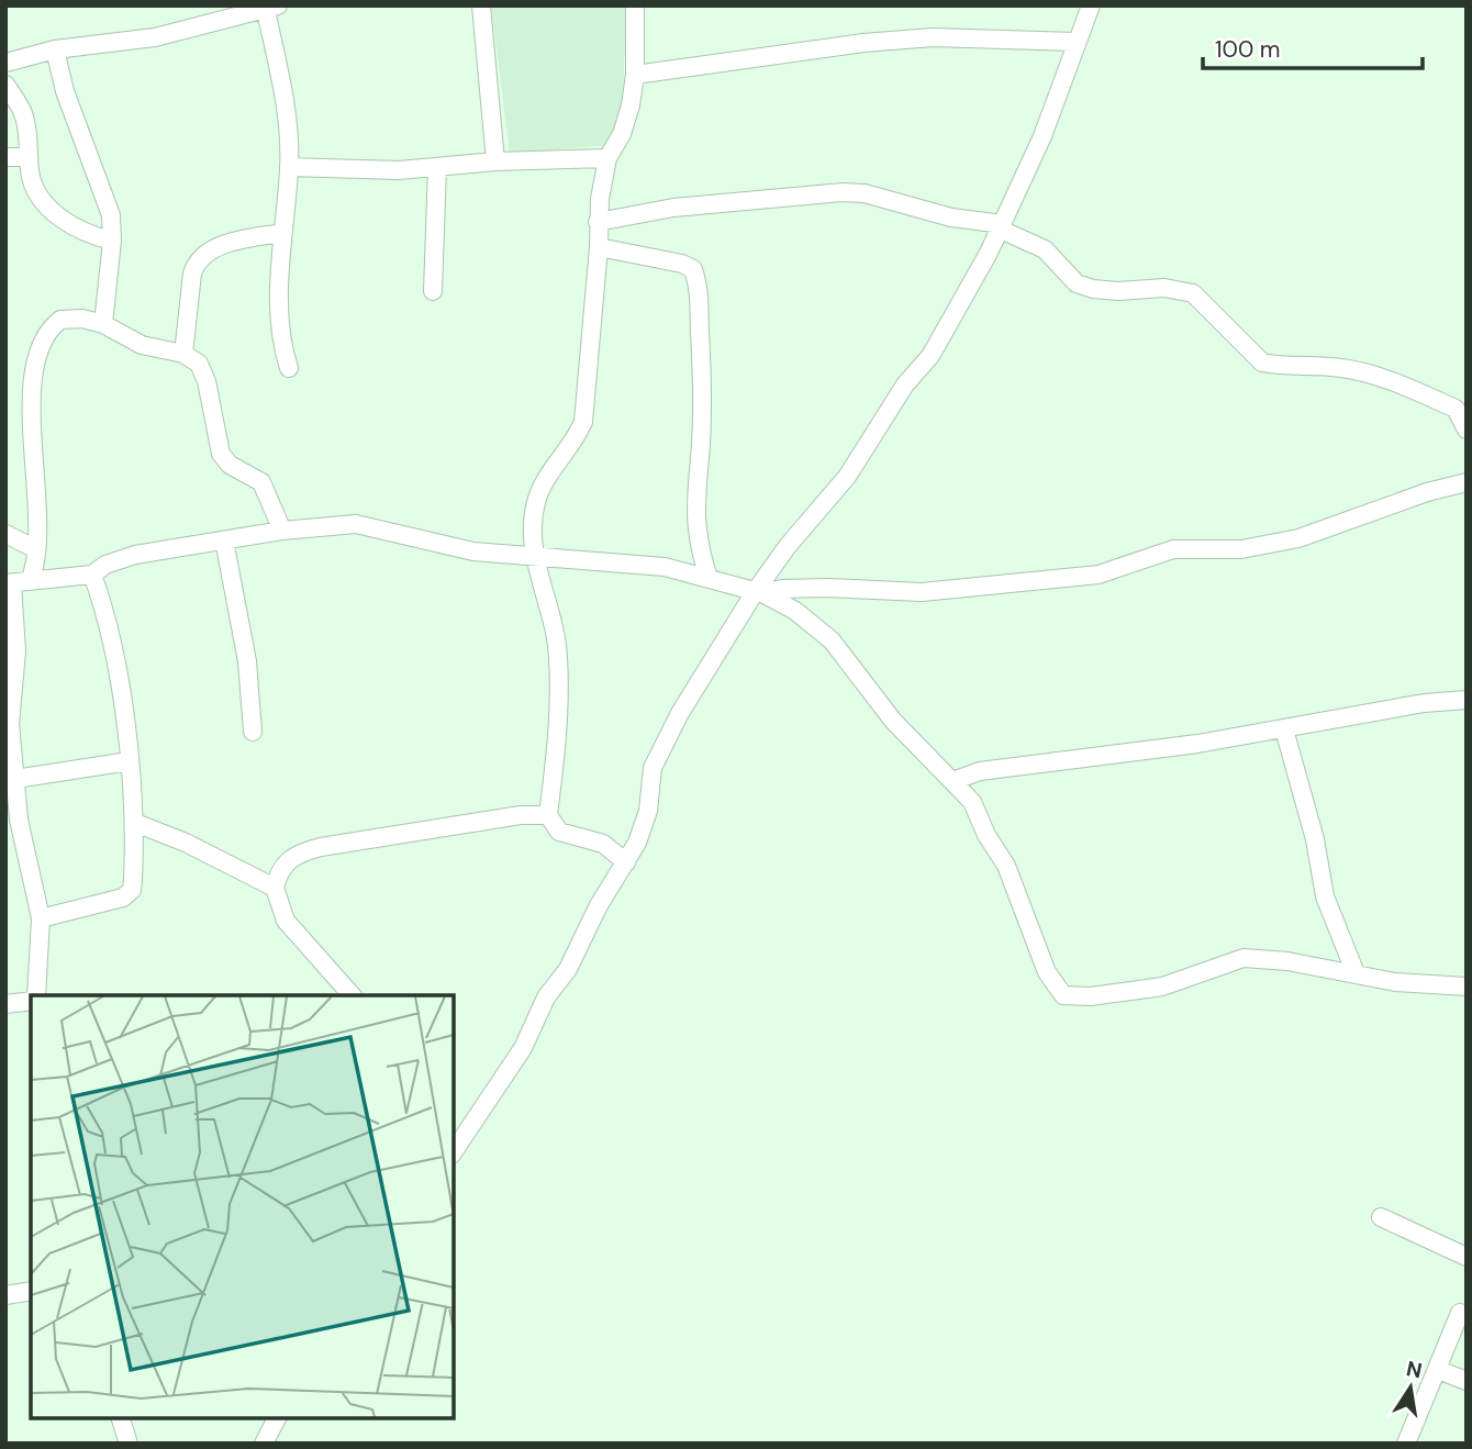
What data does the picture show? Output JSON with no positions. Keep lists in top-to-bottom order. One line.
{"scale_bar":"100 m","north":"top"}
